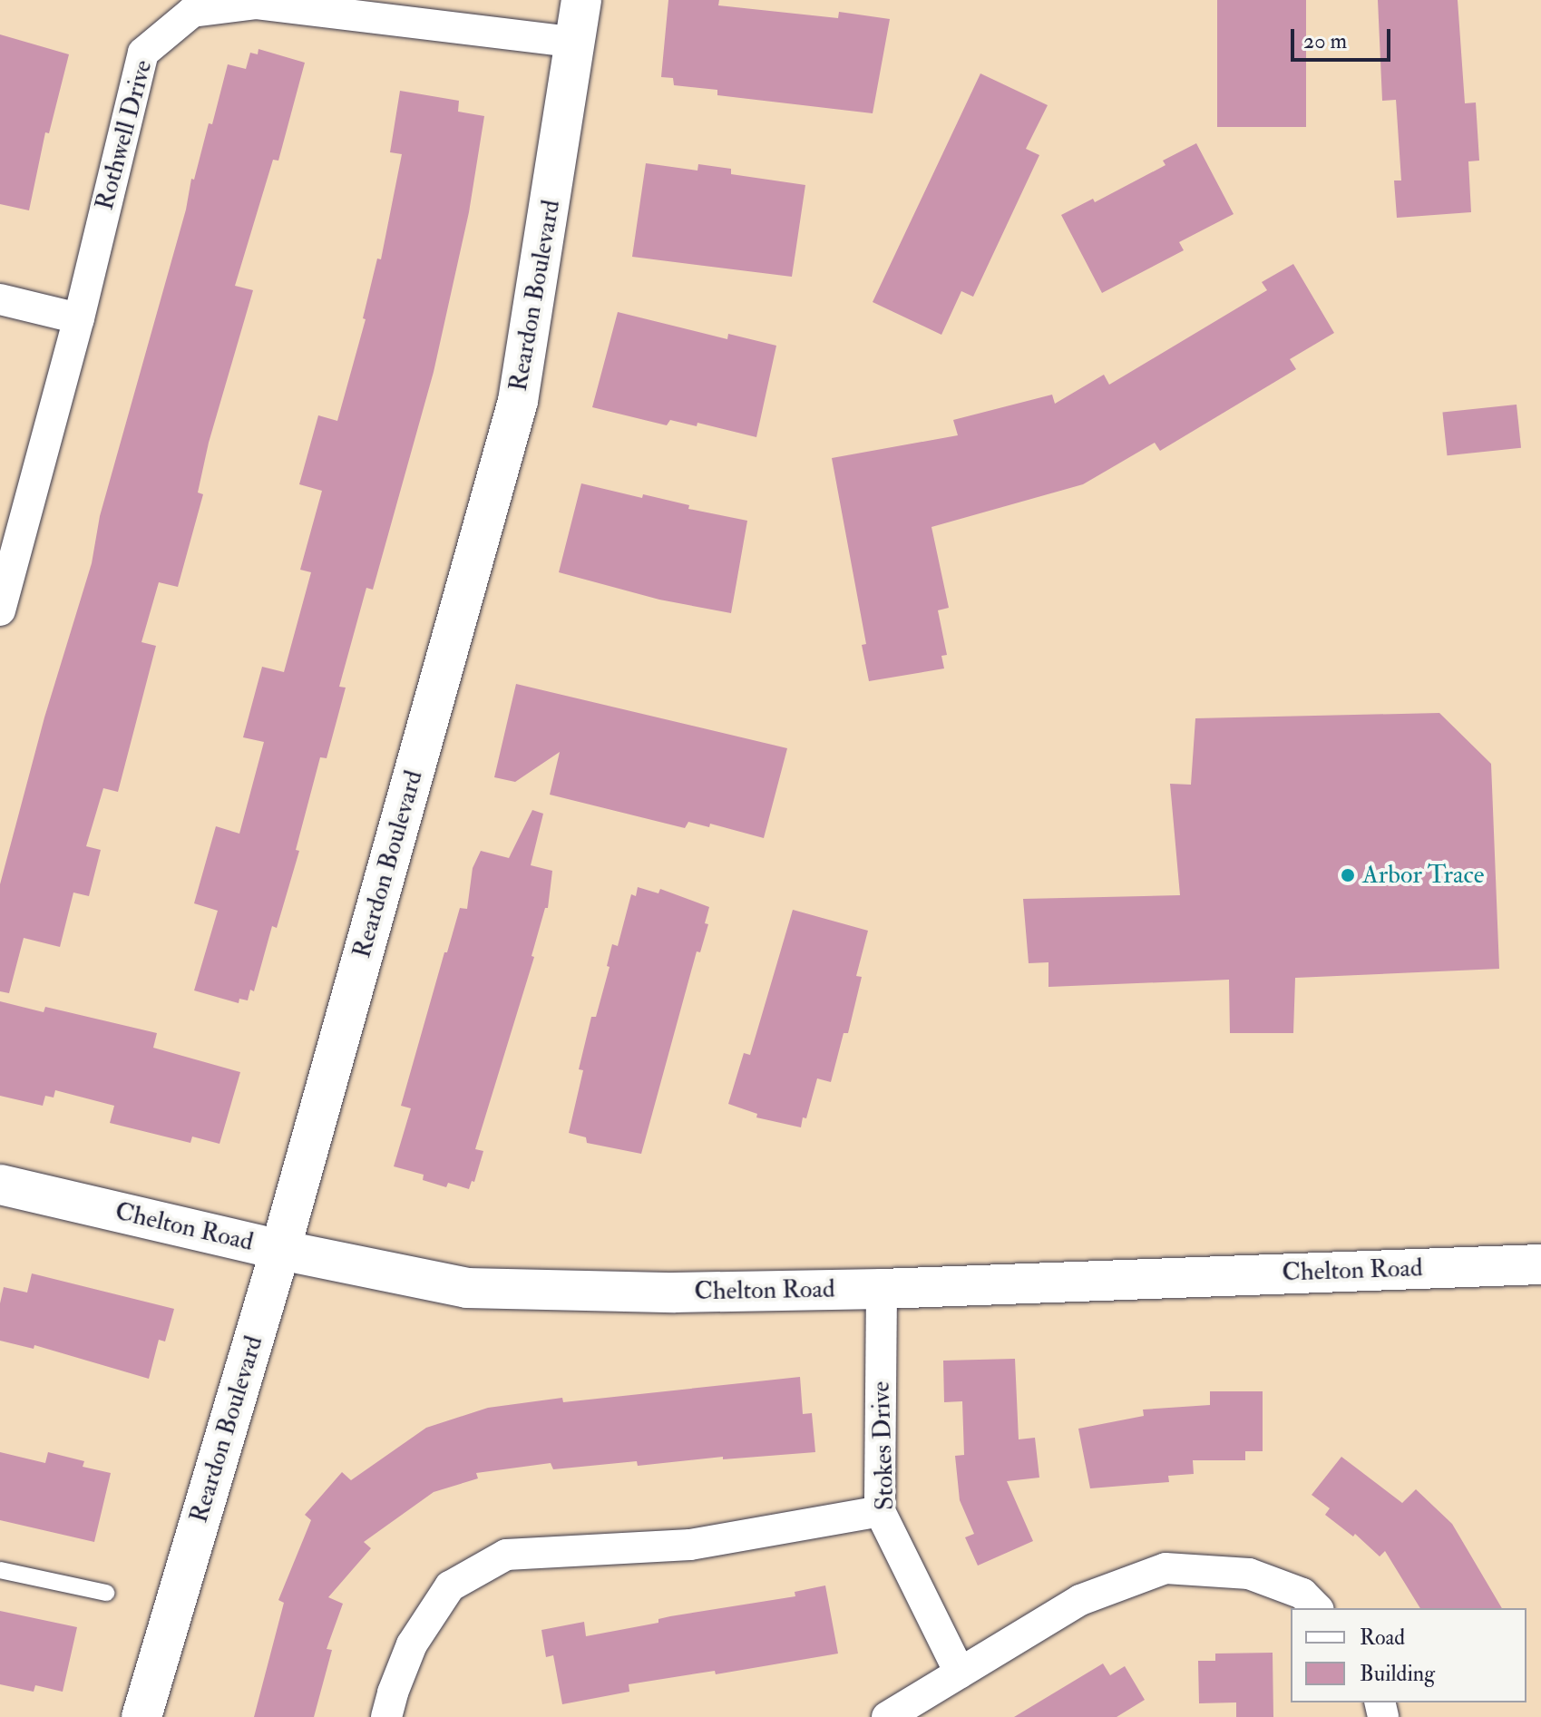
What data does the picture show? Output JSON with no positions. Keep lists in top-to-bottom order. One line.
{"streets":{"street":["Rothwell Drive","Reardon Boulevard","Chelton Road","Stokes Drive"]},"crossings":[["Rothwell Drive","Reardon Boulevard"],["Reardon Boulevard","Chelton Road"],["Chelton Road","Stokes Drive"]],"places":["Arbor Trace"],"legend":["Road","Building"],"scale_bar":"20 m"}
